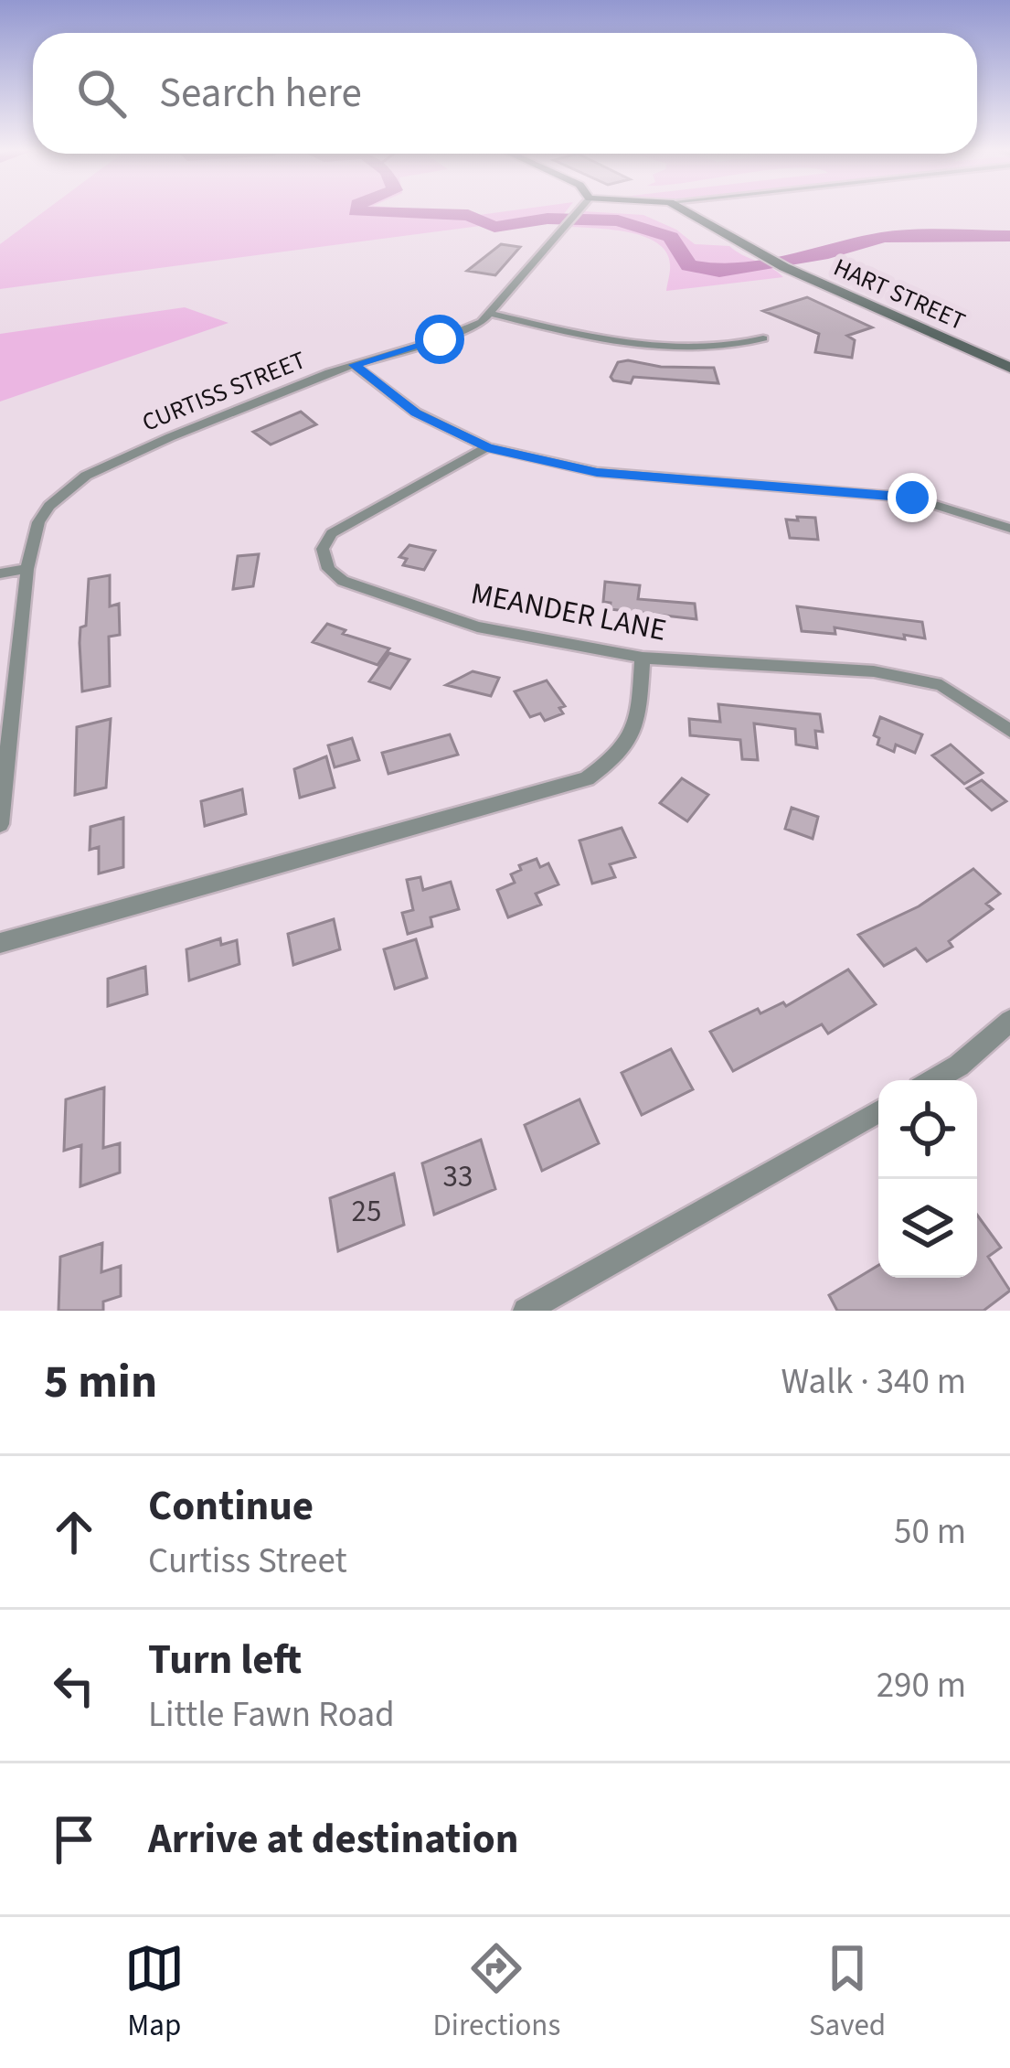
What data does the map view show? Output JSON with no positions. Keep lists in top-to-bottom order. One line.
{"streets":{"street":["HART STREET","CURTISS STREET","MEANDER LANE"]},"house_numbers":["33","25"],"page":{"search":"Search here","heading":["5 min","Walk · 340 m"],"list":[["Continue","Curtiss Street","50 m"],["Turn left","Little Fawn Road","290 m"],"Arrive at destination"],"nav":["Map","Directions","Saved"]}}
